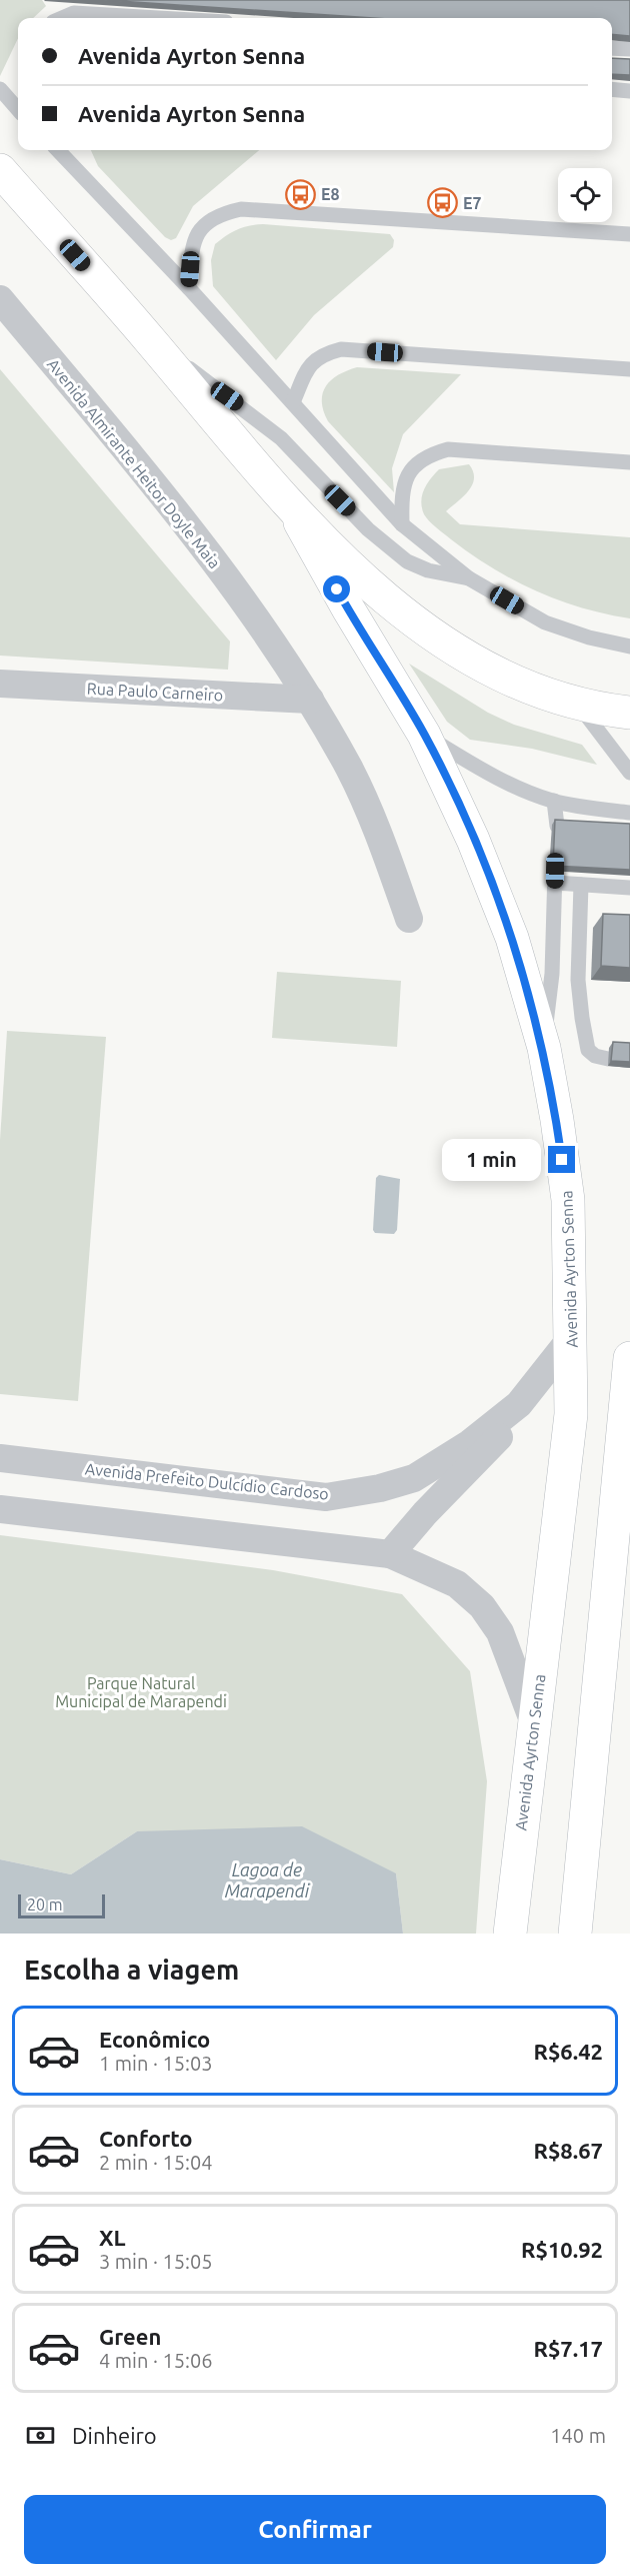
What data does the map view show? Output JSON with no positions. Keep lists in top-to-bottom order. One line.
{"streets":{"main road":["Avenida Ayrton Senna"],"street":["Avenida Almirante Heitor Doyle Maia","Rua Paulo Carneiro","Avenida Prefeito Dulcídio Cardoso"]},"crossings":[["Avenida Almirante Heitor Doyle Maia","Rua Paulo Carneiro"],["Avenida Ayrton Senna","Avenida Prefeito Dulcídio Cardoso"]],"water":["Lagoa de Marapendi"],"parks":["Parque Natural Municipal de Marapendi"],"places":{"bus stop":["E8","E7"]},"scale_bar":"20 m","page":{"banner":["Avenida Ayrton Senna","Avenida Ayrton Senna"],"bubble":"1 min","scale":"20 m","heading":"Escolha a viagem","list":[{"name":"Econômico","note":"1 min · 15:03","value":"R$6.42"},{"name":"Conforto","note":"2 min · 15:04","value":"R$8.67"},{"name":"XL","note":"3 min · 15:05","value":"R$10.92"},{"name":"Green","note":"4 min · 15:06","value":"R$7.17"}],"pay":["Dinheiro","140 m"],"buttons":"Confirmar"}}
